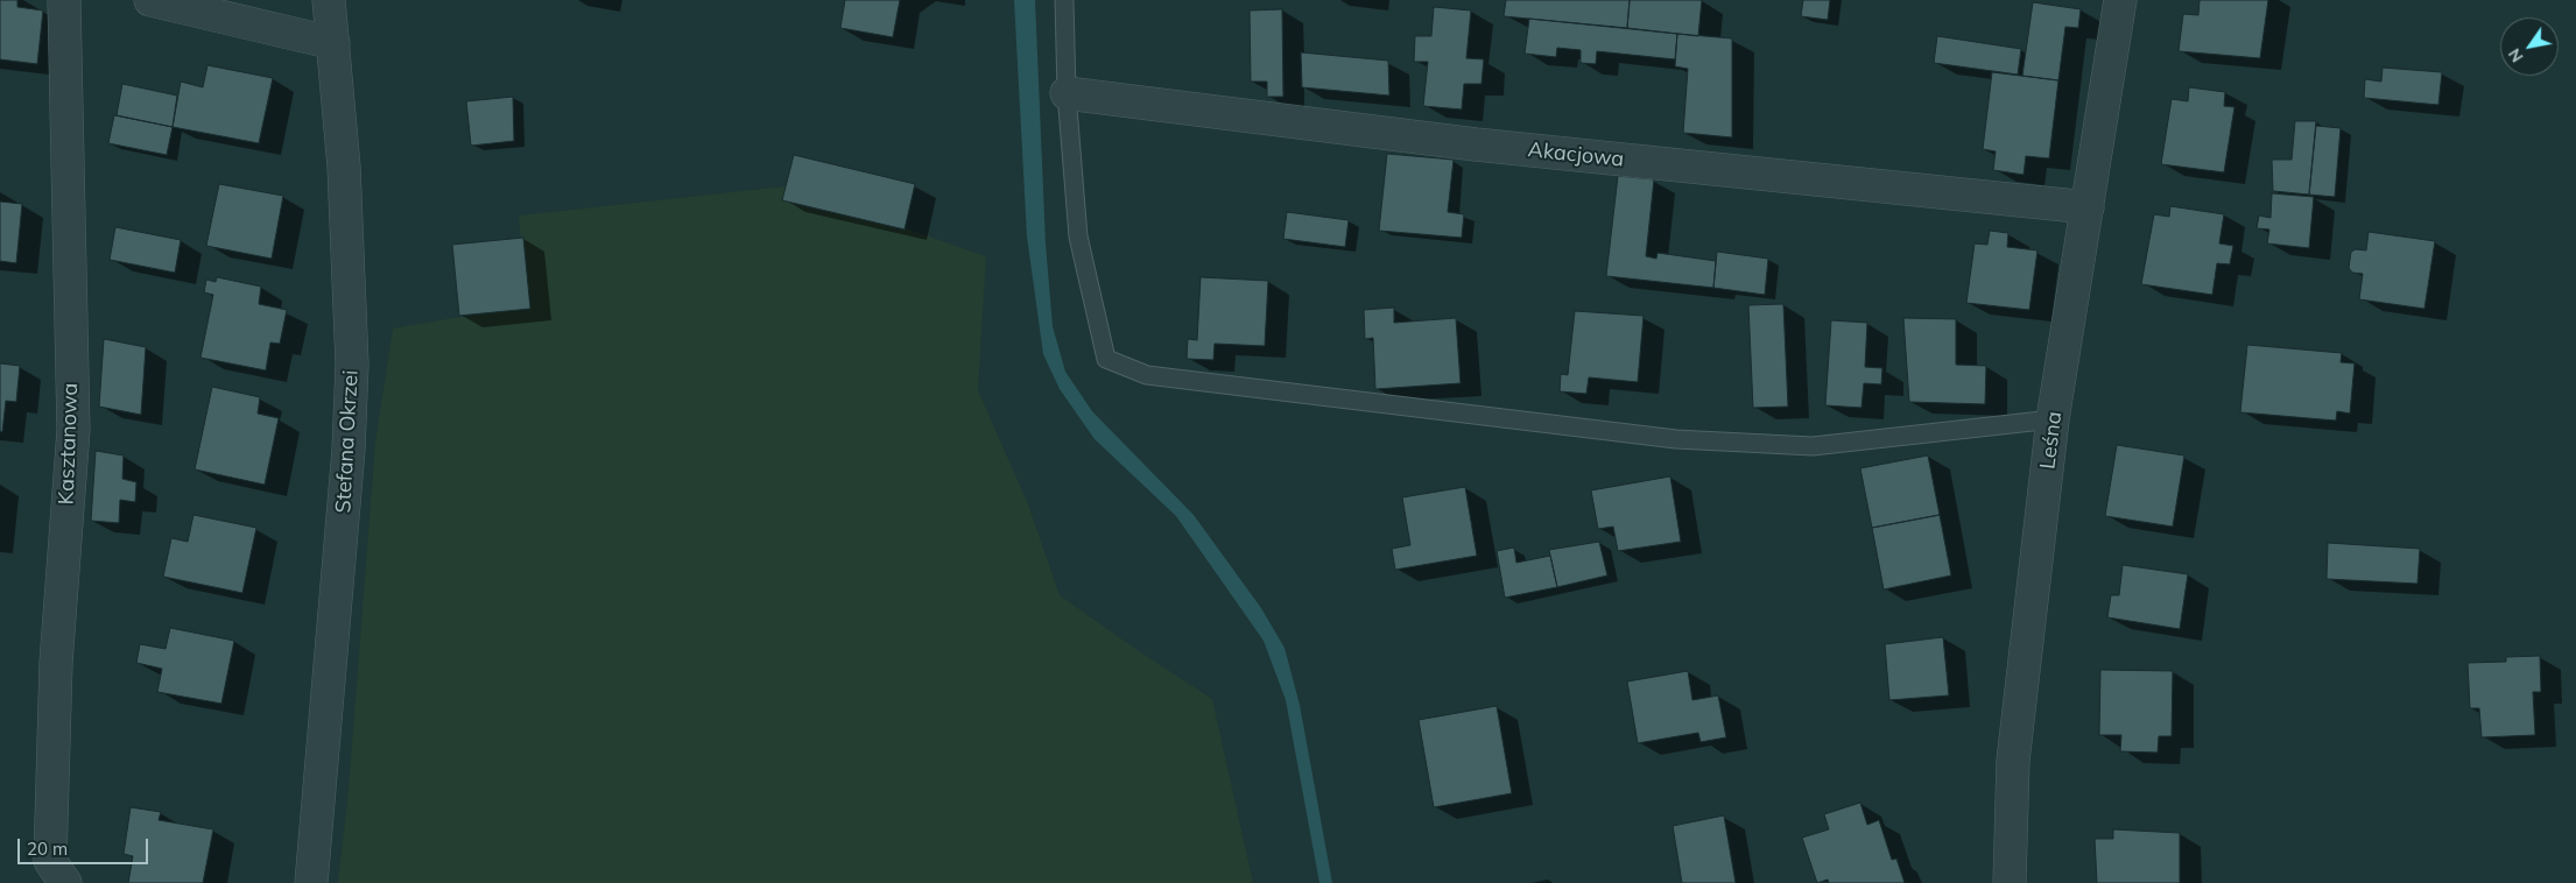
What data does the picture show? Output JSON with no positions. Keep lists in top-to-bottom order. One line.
{"streets":{"street":["Akacjowa","Leśna","Stefana Okrzei","Kasztanowa"]},"crossings":[["Akacjowa","Leśna"]],"scale_bar":"20 m","north":"bottom left"}
